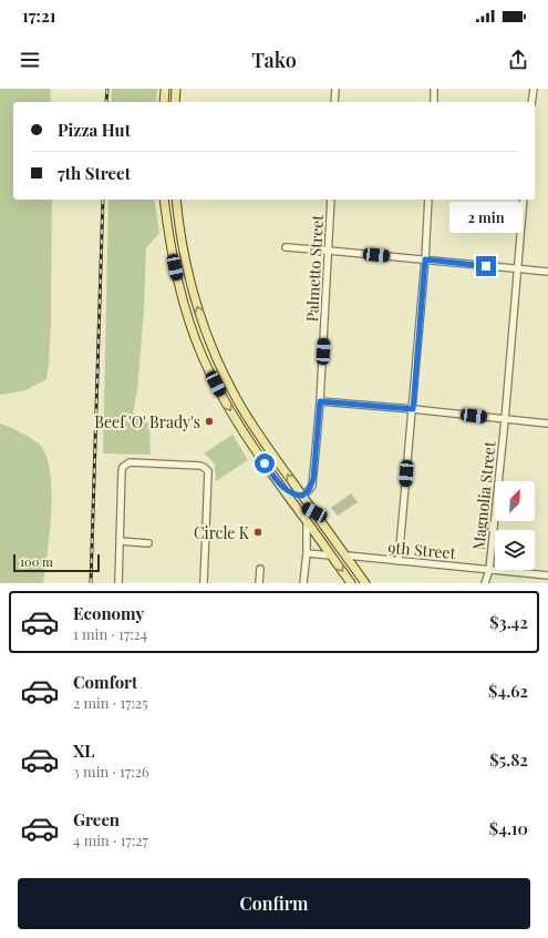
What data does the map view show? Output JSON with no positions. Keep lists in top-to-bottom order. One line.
{"streets":{"street":["Palmetto Street","Magnolia Street","9th Street"]},"crossings":[["Magnolia Street","9th Street"]],"places":["Beef 'O' Brady's","Circle K"],"scale_bar":"100 m","north":"top right","page":{"status":"17:21","header":"Tako","banner":["Pizza Hut","7th Street"],"bubble":"2 min","scale":"100 m","list":[{"name":"Economy","note":"1 min · 17:24","value":"$3.42"},{"name":"Comfort","note":"2 min · 17:25","value":"$4.62"},{"name":"XL","note":"3 min · 17:26","value":"$5.82"},{"name":"Green","note":"4 min · 17:27","value":"$4.10"}],"buttons":"Confirm"}}
